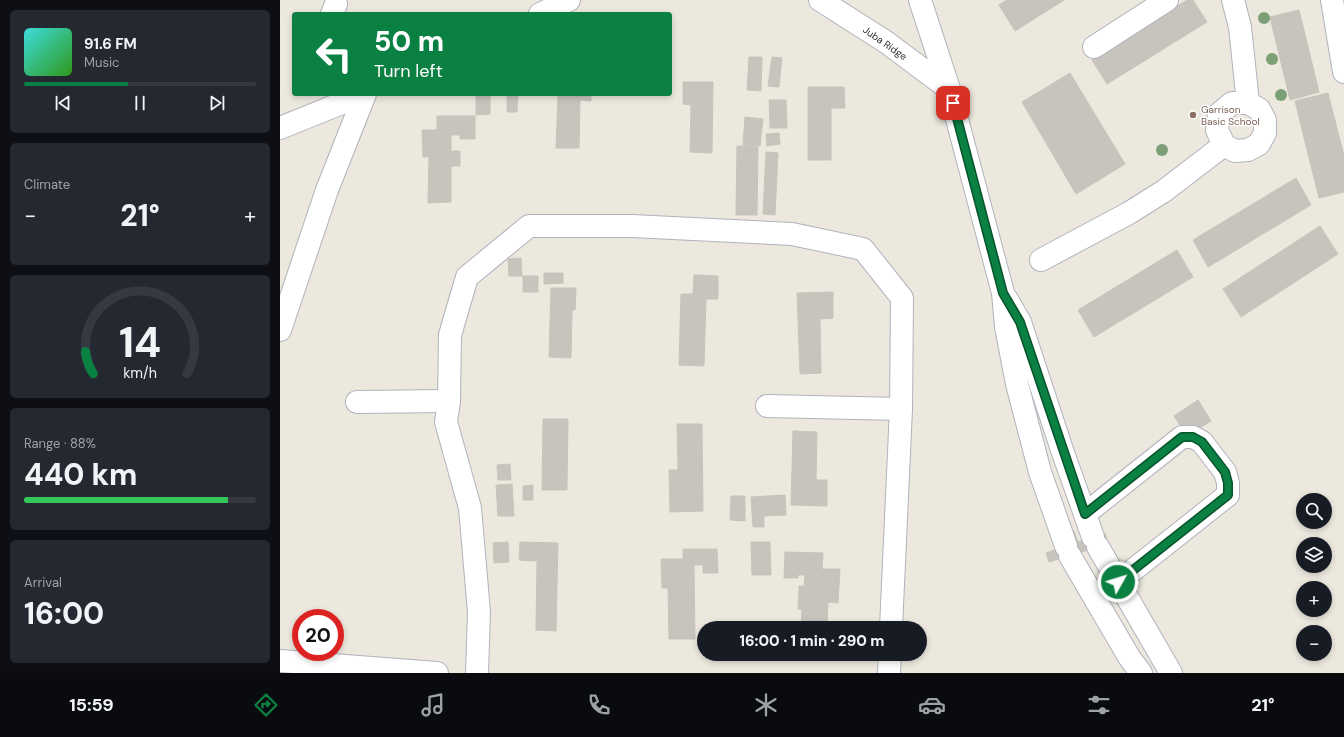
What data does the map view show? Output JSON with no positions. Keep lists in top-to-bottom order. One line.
{"streets":{"street":["Juba Ridge"]},"places":["Garrison Basic School"],"page":{"turn":["50 m","Turn left"],"song":["91.6 FM","Music"],"tile":["Climate",["Range · 88%","440 km"],["Arrival","16:00"]],"heat":["−","21°","+"],"map_buttons":["+","−"],"limit":"20","trip":"16:00 · 1 min · 290 m","tabs":["15:59","21°"],"gauge":["14","km/h"]}}
